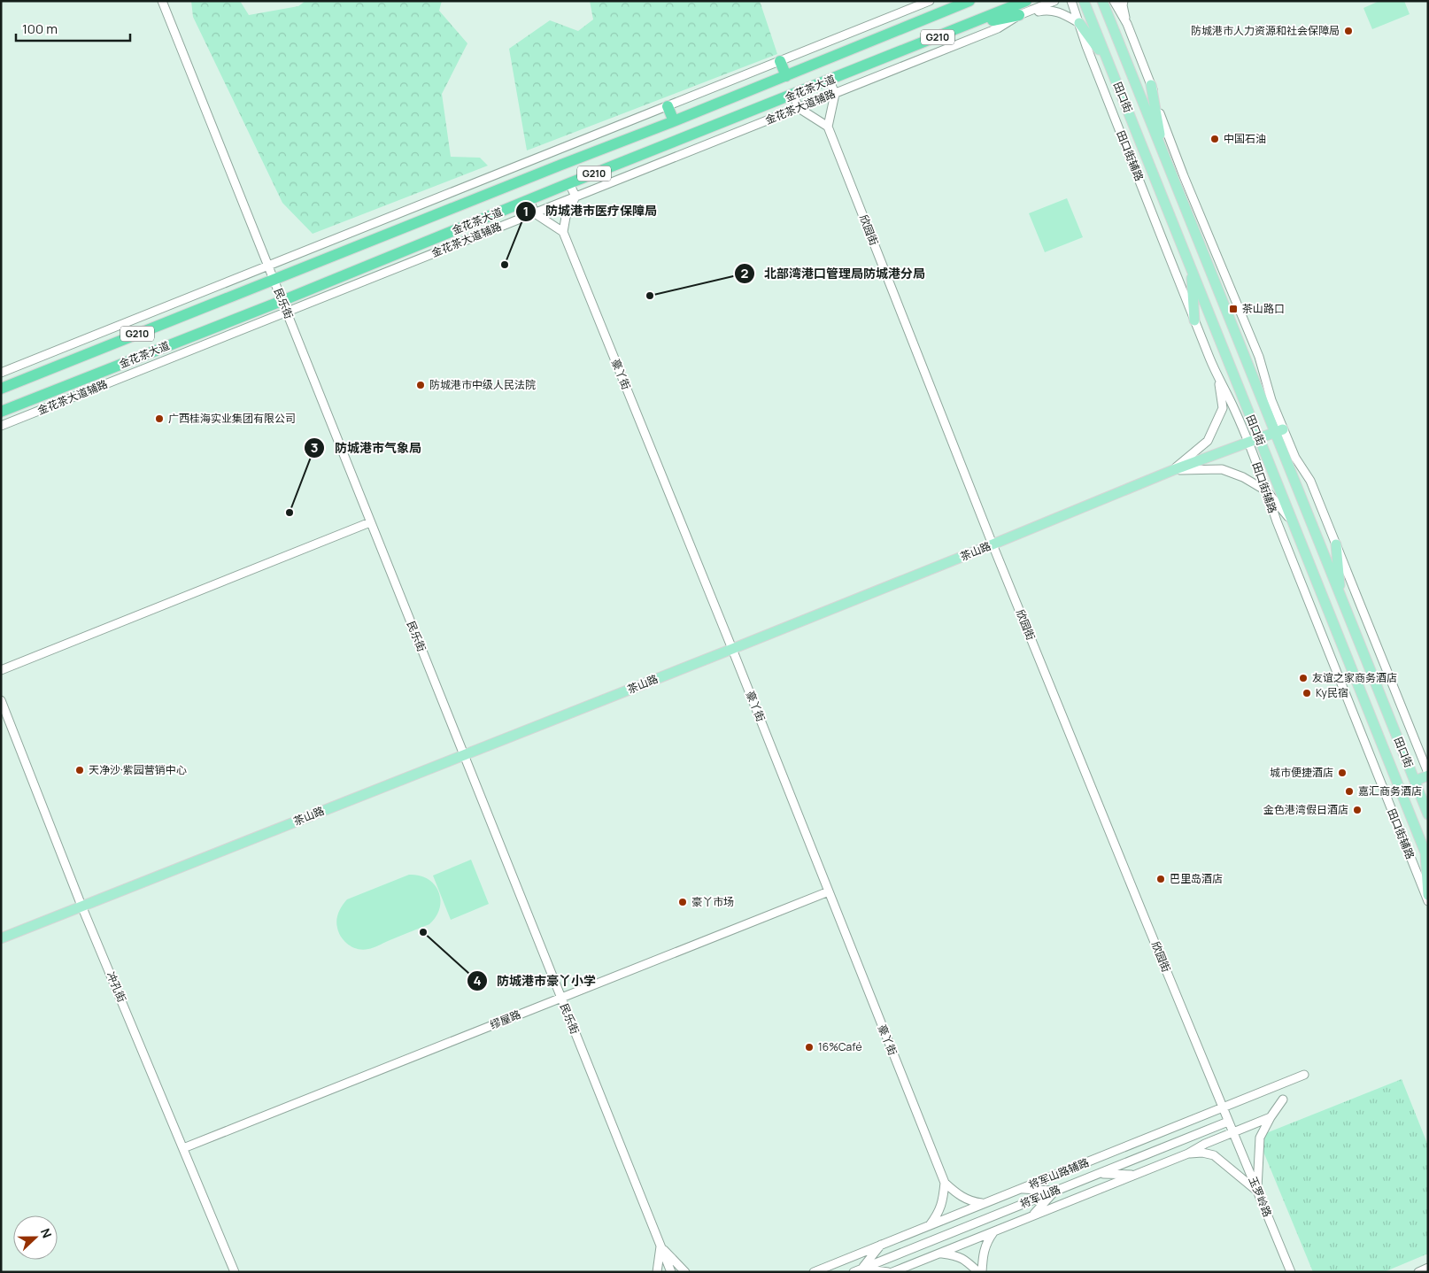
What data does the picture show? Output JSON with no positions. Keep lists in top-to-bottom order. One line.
{"streets":{"highway":["G210","金花茶大道"],"main road":["田口街","茶山路"],"street":["金花茶大道辅路","田口街辅路","欣园街","民乐街","豪丫街","冲孔街","缪屋路","将军山路辅路","将军山路","玉罗岭路"]},"crossings":[["金花茶大道","民乐街"],["田口街","茶山路"],["金花茶大道辅路","民乐街"],["田口街辅路","茶山路"],["欣园街","茶山路"],["欣园街","将军山路辅路"],["欣园街","将军山路"],["欣园街","玉罗岭路"],["民乐街","茶山路"],["民乐街","缪屋路"],["豪丫街","茶山路"],["豪丫街","缪屋路"],["豪丫街","将军山路辅路"],["茶山路","冲孔街"],["冲孔街","缪屋路"],["将军山路","玉罗岭路"]],"places":{"other":["防城港市人力资源和社会保障局","中国石油","防城港市医疗保障局","北部湾港口管理局防城港分局","防城港市中级人民法院","广西桂海实业集团有限公司","防城港市气象局","友谊之家商务酒店","Ky民宿","天净沙·紫园营销中心","城市便捷酒店","嘉汇商务酒店","金色港湾假日酒店","巴里岛酒店","豪丫市场","防城港市豪丫小学","16%Café"],"transit":["茶山路口"]},"scale_bar":"100 m","north":"right"}
